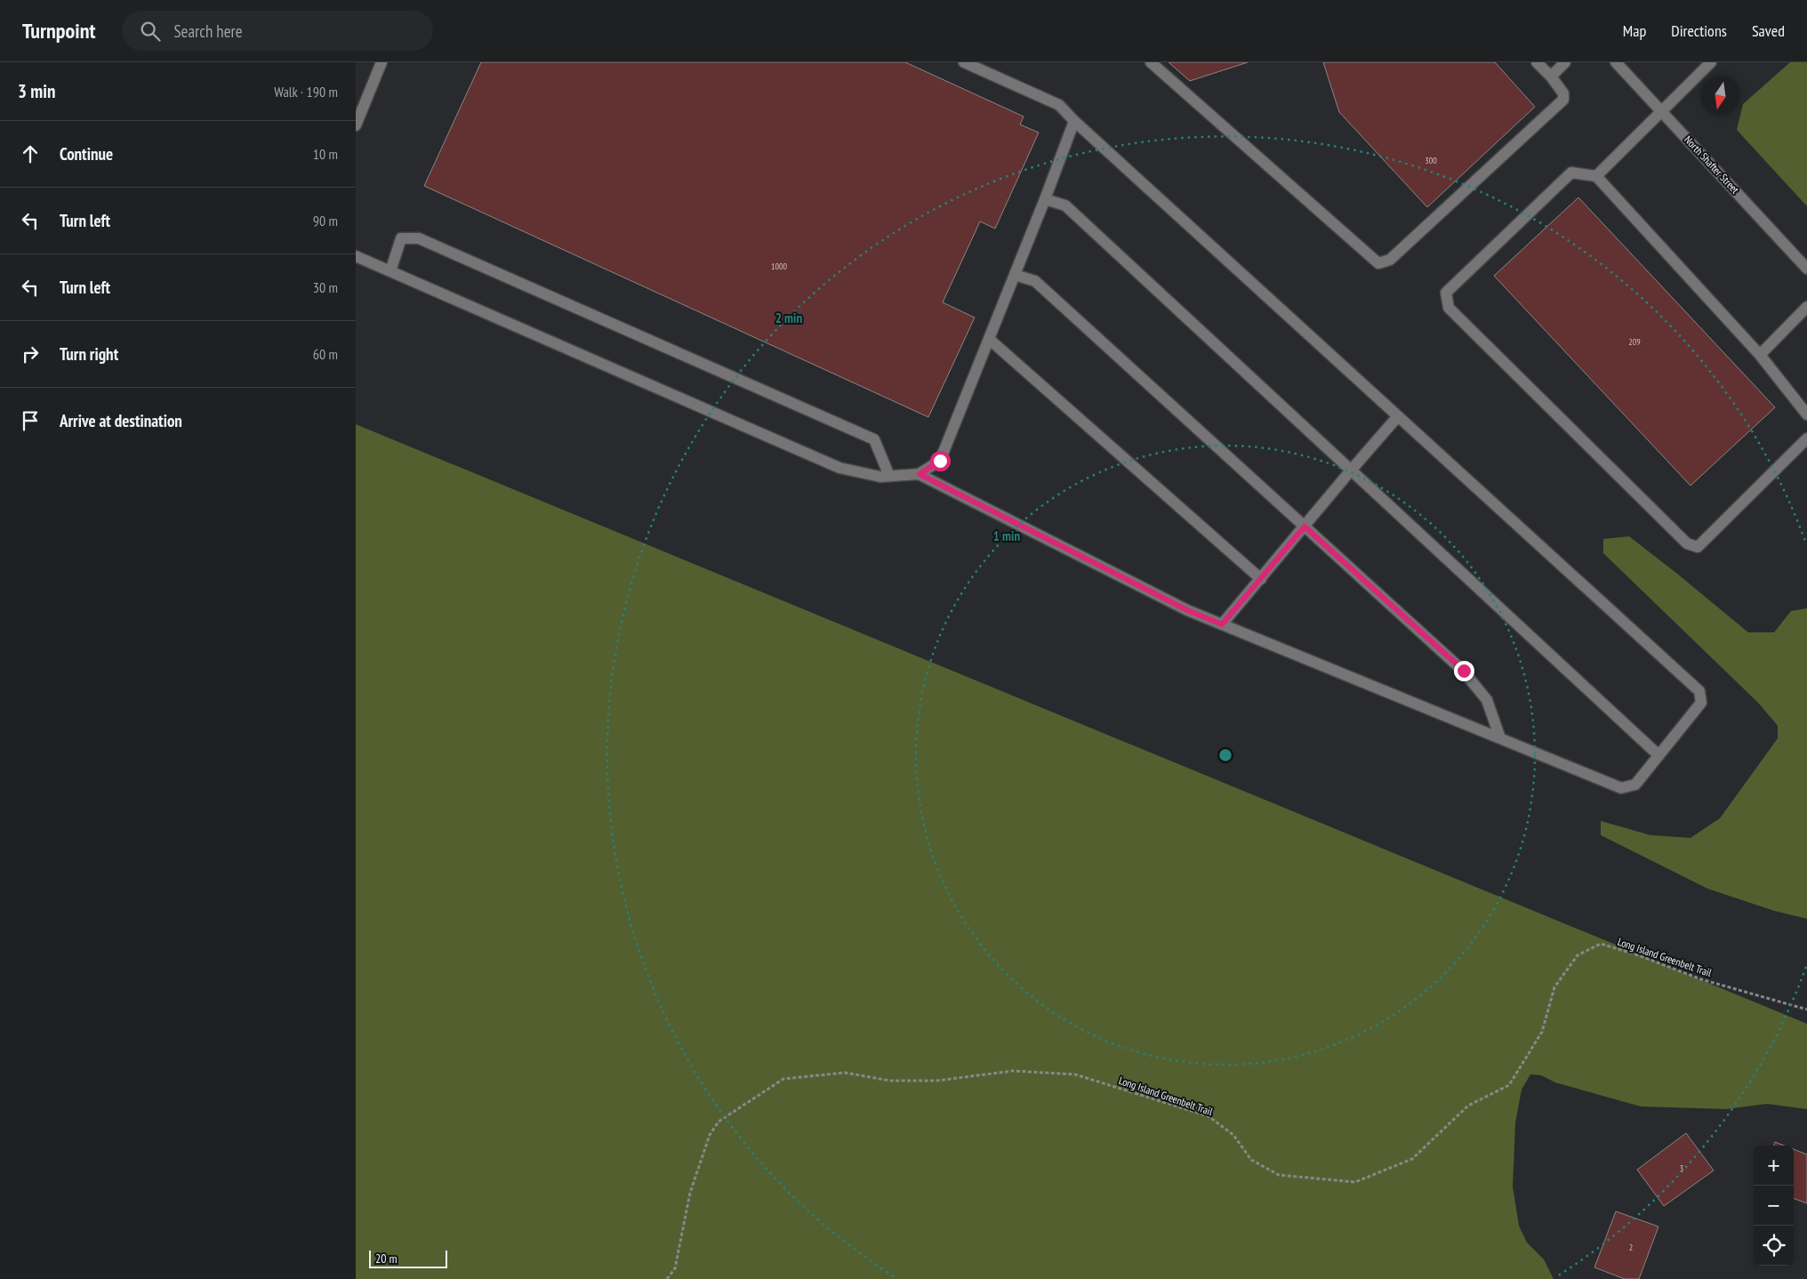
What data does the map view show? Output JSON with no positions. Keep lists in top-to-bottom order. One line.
{"streets":{"street":["North Shafter Street"],"path":["Long Island Greenbelt Trail"]},"house_numbers":["300","1000","209","3","2"],"scale_bar":"20 m","north":"bottom","page":{"header":"Turnpoint","search":"Search here","nav":["Map","Directions","Saved"],"heading":["3 min","Walk · 190 m"],"list":[["Continue","10 m"],["Turn left","90 m"],["Turn left","30 m"],["Turn right","60 m"],"Arrive at destination"],"map_buttons":["+","−"],"scale":"20 m"},"rings":["2 min","1 min"]}
